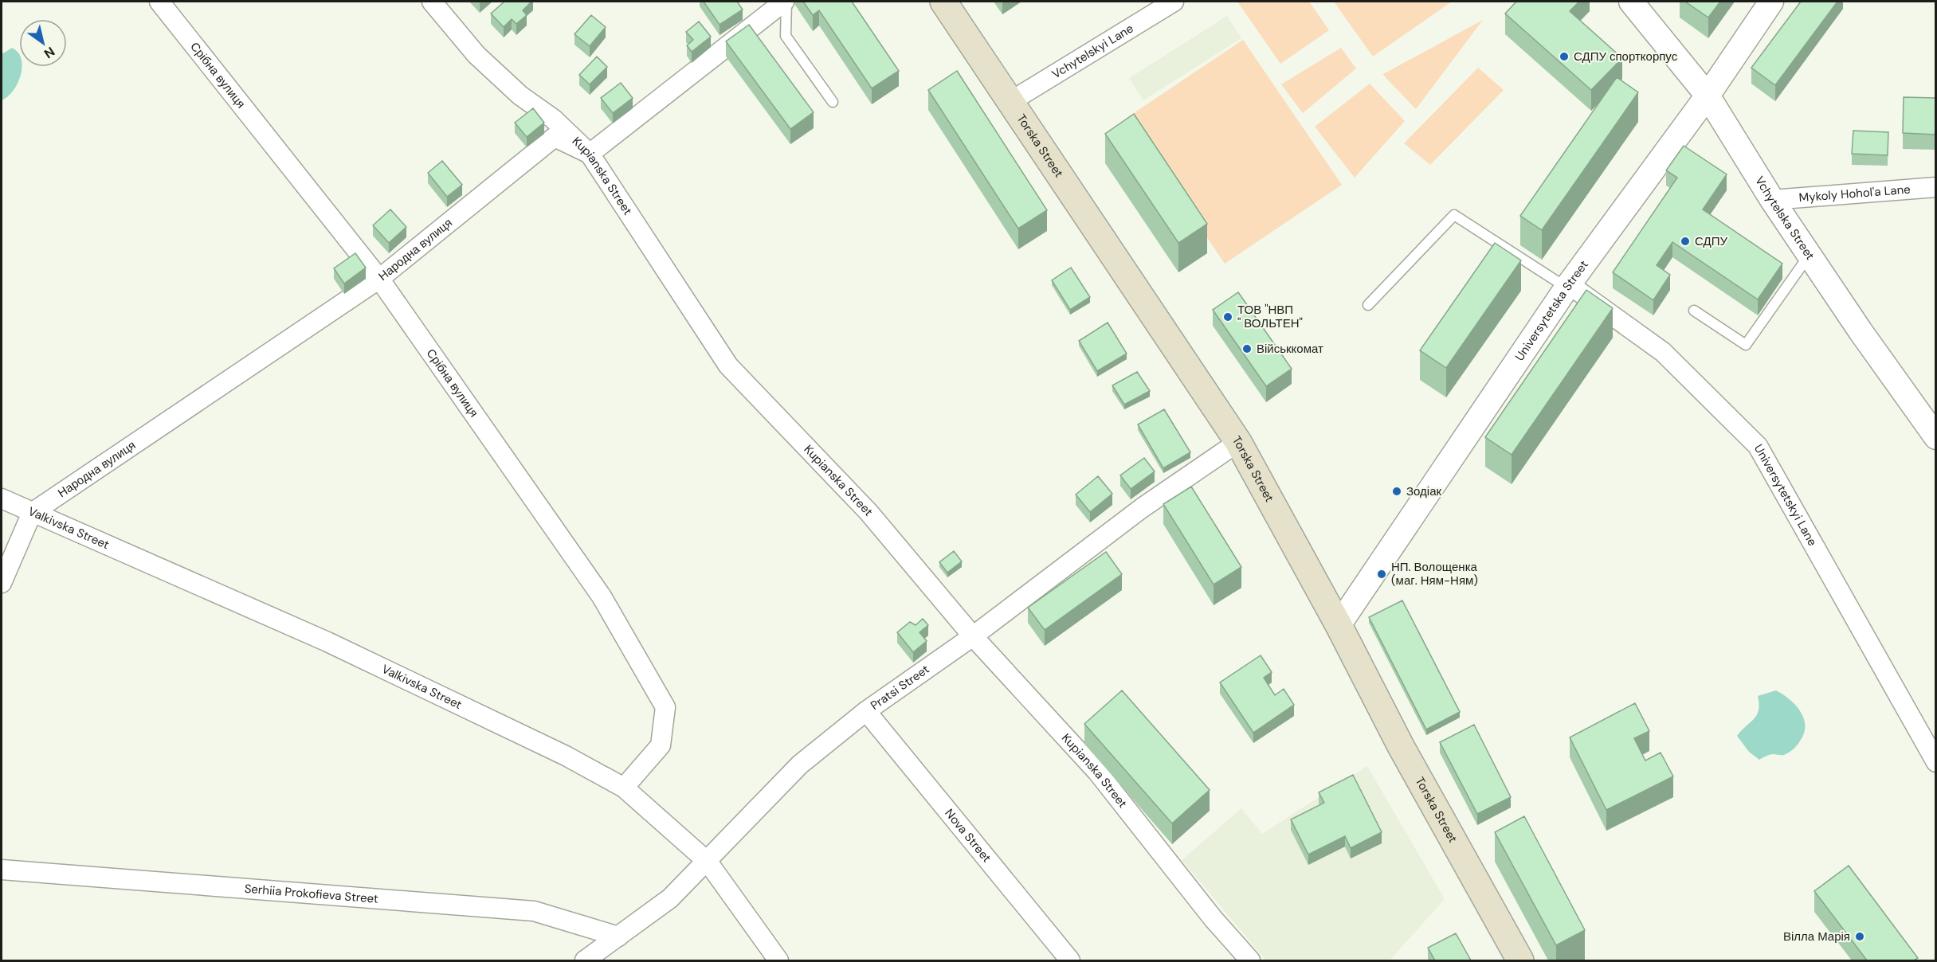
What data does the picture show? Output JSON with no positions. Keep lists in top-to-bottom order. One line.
{"streets":{"main road":["Torska Street"],"street":["Vchytelskyi Lane","Срібна вулиця","Kupianska Street","Mykoly Hohol'a Lane","Vchytelska Street","Народна вулиця","Universytetska Street","Universytetskyi Lane","Valkivska Street","Pratsi Street","Nova Street","Serhiia Prokofieva Street"]},"crossings":[["Vchytelskyi Lane","Torska Street"],["Срібна вулиця","Народна вулиця"],["Срібна вулиця","Valkivska Street"],["Torska Street","Universytetska Street"],["Torska Street","Pratsi Street"],["Kupianska Street","Народна вулиця"],["Kupianska Street","Pratsi Street"],["Mykoly Hohol'a Lane","Vchytelska Street"],["Vchytelska Street","Universytetska Street"],["Народна вулиця","Valkivska Street"],["Universytetska Street","Universytetskyi Lane"],["Valkivska Street","Pratsi Street"],["Pratsi Street","Nova Street"],["Pratsi Street","Serhiia Prokofieva Street"]],"places":["СДПУ спорткорпус","СДПУ","ТОВ \"НВП \" ВОЛЬТЕН\"","Військкомат","Зодіак","НП. Волощенка (маг. Ням-Ням)","Вілла Марія"],"north":"bottom right"}
